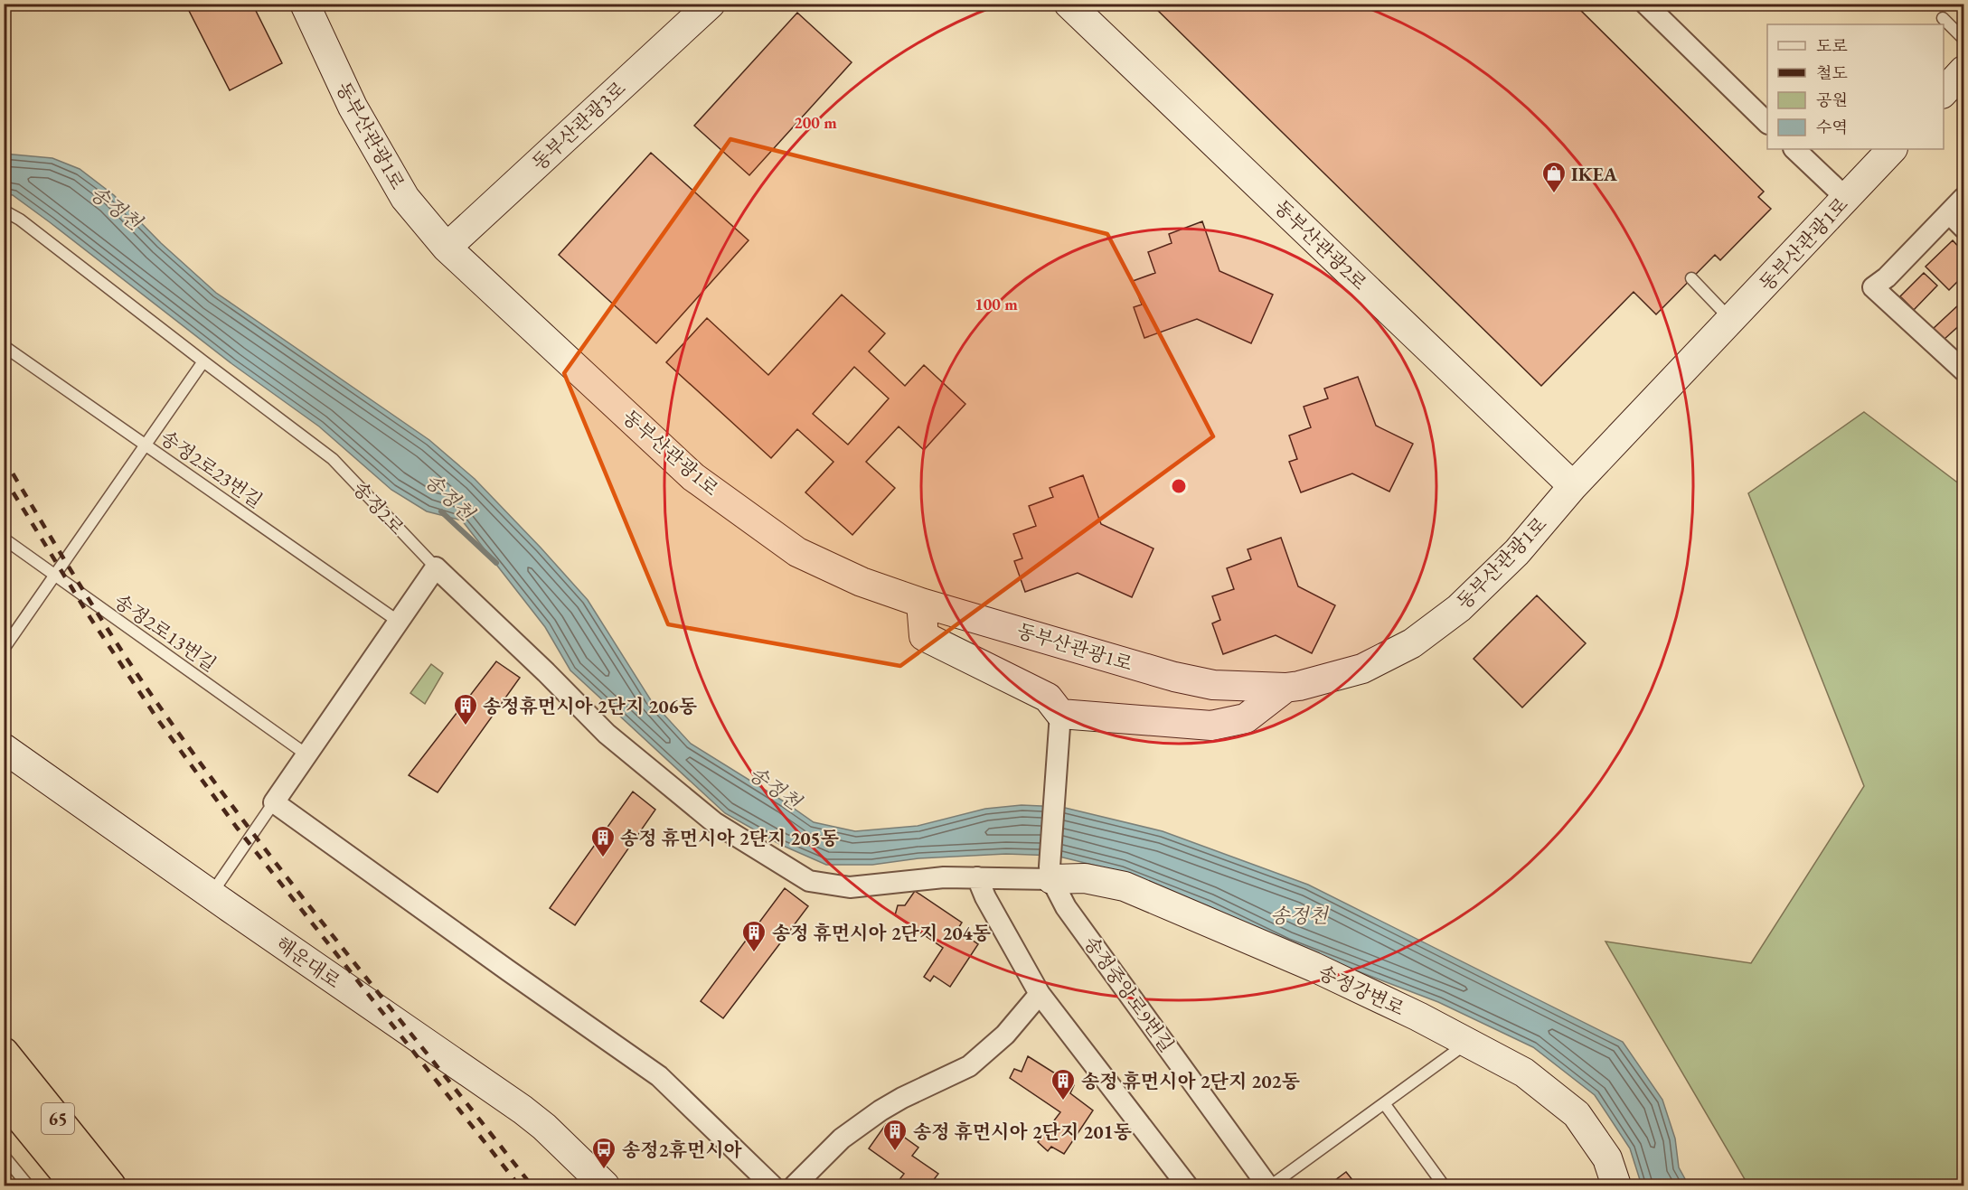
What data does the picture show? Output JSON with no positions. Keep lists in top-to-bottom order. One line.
{"streets":{"highway":["65"],"street":["동부산관광3로","동부산관광1로","동부산관광2로","해운대로","송정강변로","송정중앙로9번길"],"lane":["송정2로23번길","송정2로","송정2로13번길"]},"crossings":[["동부산관광3로","동부산관광1로"],["동부산관광1로","동부산관광2로"],["송정강변로","송정중앙로9번길"]],"water":["송정천"],"places":{"shop":["IKEA"],"building":["송정휴먼시아 2단지 206동","송정 휴먼시아 2단지 205동","송정 휴먼시아 2단지 204동","송정 휴먼시아 2단지 202동","송정 휴먼시아 2단지 201동"],"bus stop":["송정2휴먼시아"]},"legend":["도로","철도","공원","수역"],"rings":["200 m","100 m"]}
